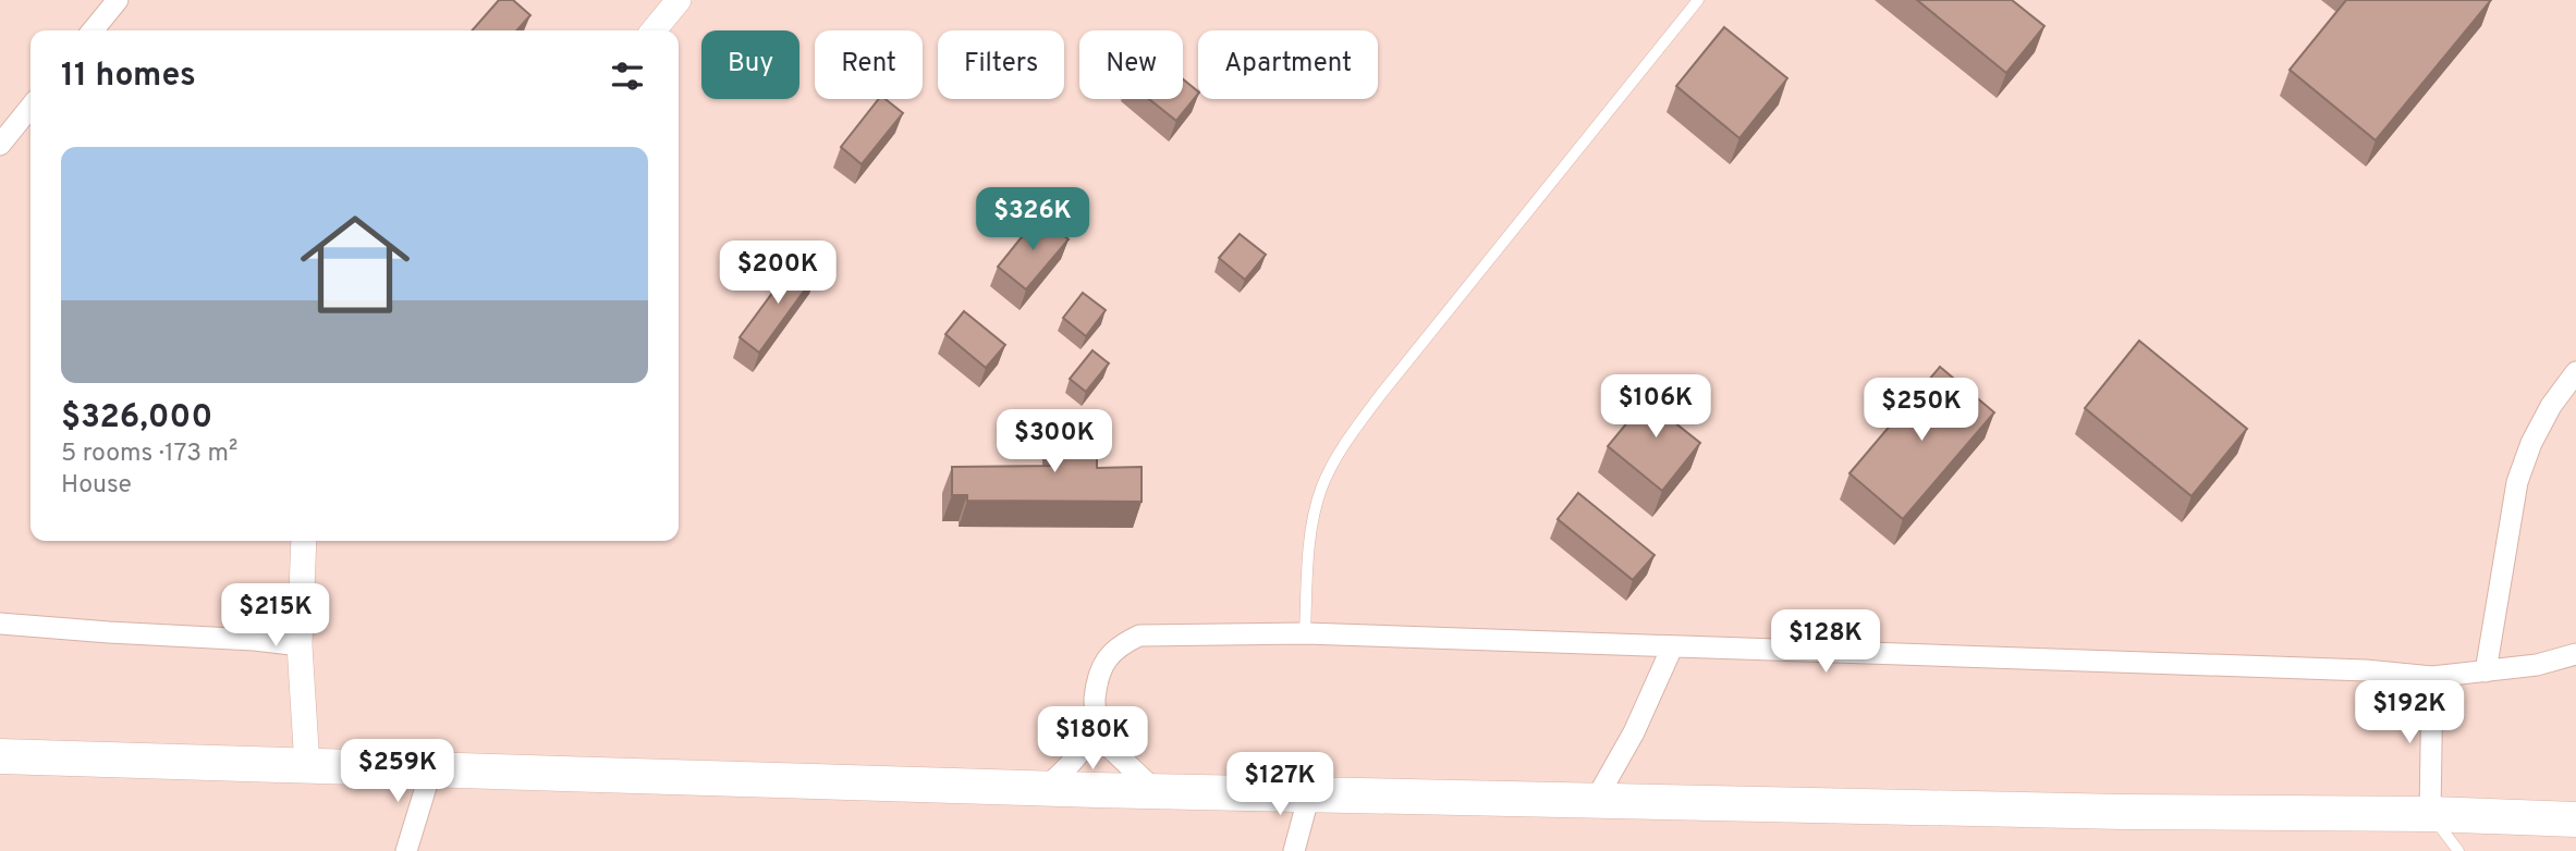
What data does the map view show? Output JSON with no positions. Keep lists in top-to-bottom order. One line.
{"page":{"chip":["Buy","Rent","Filters","New","Apartment"],"heading":"11 homes","list":[{"name":"$326,000","note":"5 rooms · 173 m² · House"}],"price":["$326K","$200K","$106K","$250K","$300K","$215K","$128K","$192K","$180K","$259K","$127K"]}}
